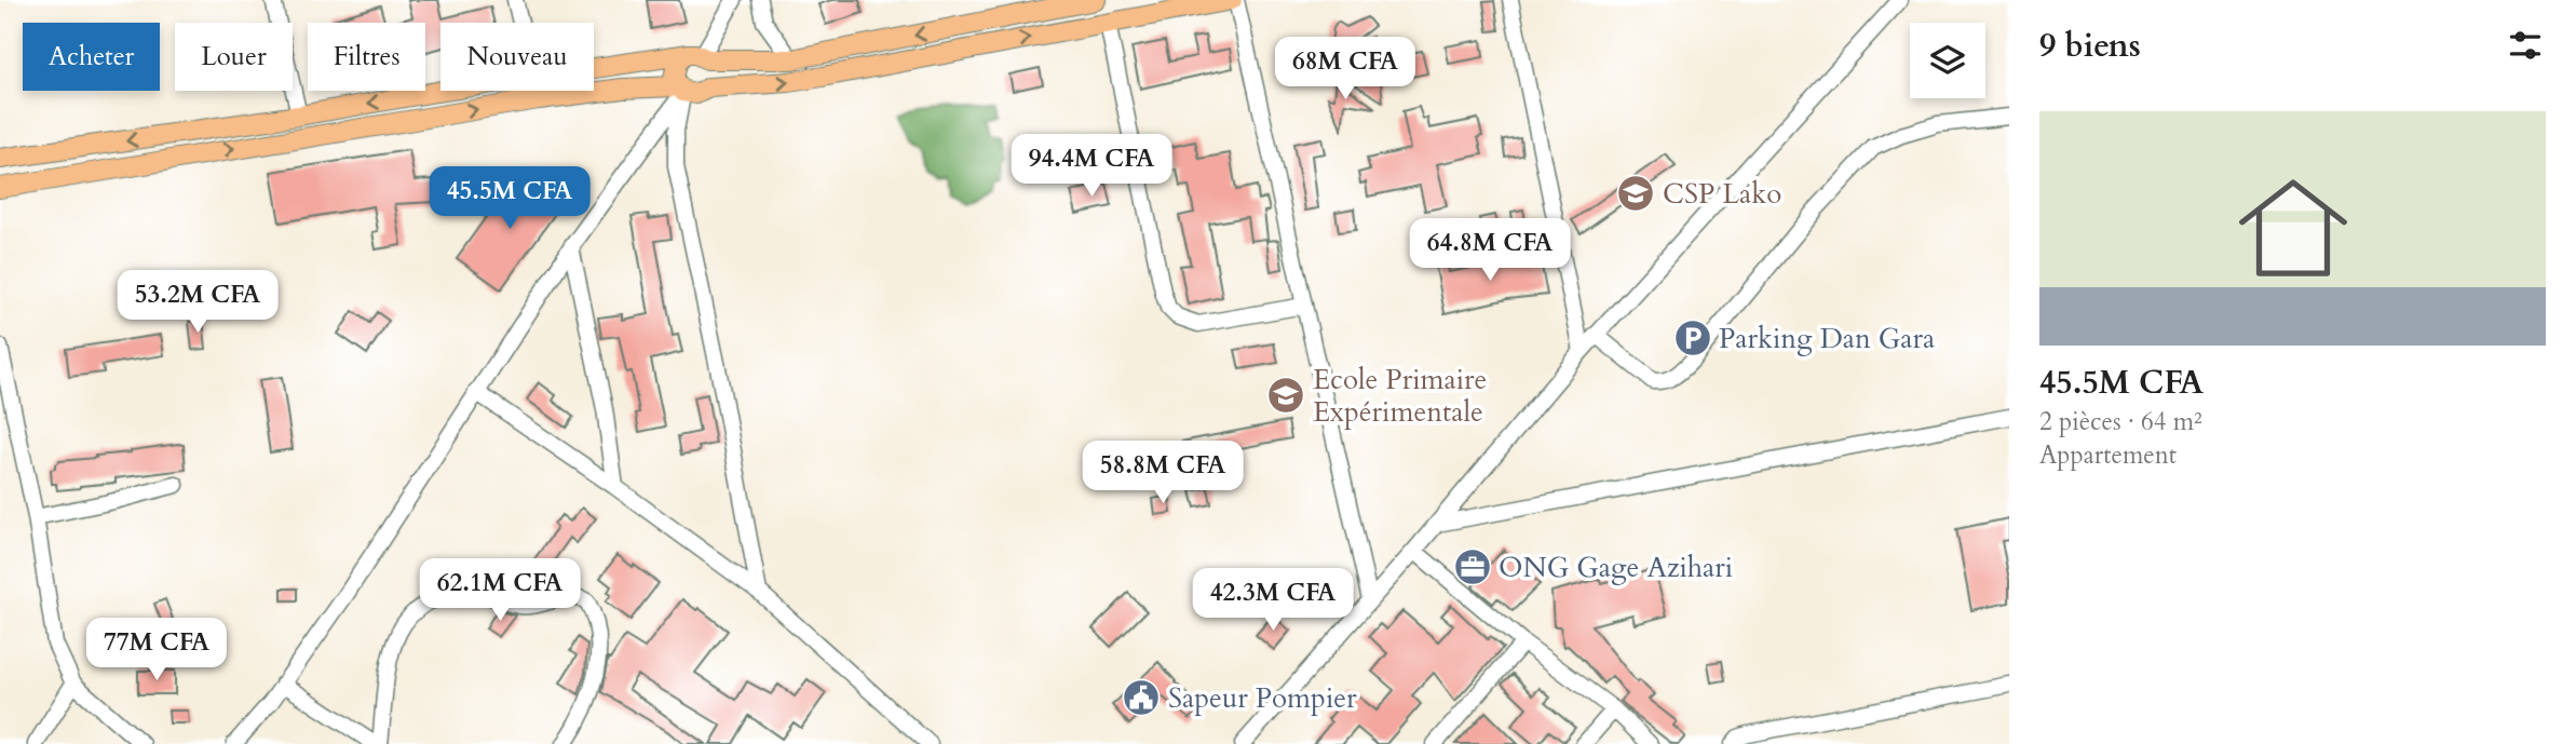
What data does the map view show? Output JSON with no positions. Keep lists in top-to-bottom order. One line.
{"places":{"school or university":["CSP Lako","Ecole Primaire Expérimentale"],"parking":["Parking Dan Gara"],"office":["ONG Gage Azihari"],"public building":["Sapeur Pompier"]},"page":{"heading":"9 biens","chip":["Acheter","Louer","Filtres","Nouveau"],"price":["68M CFA","94.4M CFA","45.5M CFA","64.8M CFA","53.2M CFA","58.8M CFA","62.1M CFA","42.3M CFA","77M CFA"],"list":[{"name":"45.5M CFA","note":"2 pièces · 64 m² · Appartement"}]}}
